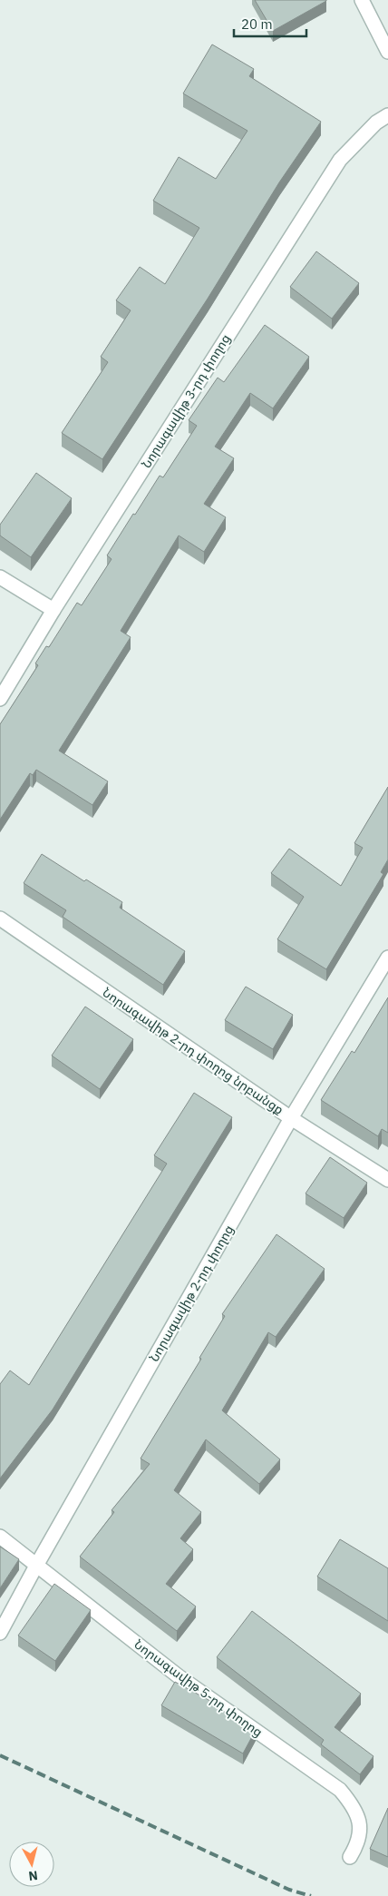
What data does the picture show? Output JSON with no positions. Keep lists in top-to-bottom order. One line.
{"streets":{"street":["Նորագավիթ 3-րդ փողոց","Նորագավիթ 2-րդ փողոց նրբանցք","Նորագավիթ 2-րդ փողոց","Նորագավիթ 5-րդ փողոց"]},"crossings":[["Նորագավիթ 2-րդ փողոց նրբանցք","Նորագավիթ 2-րդ փողոց"],["Նորագավիթ 2-րդ փողոց","Նորագավիթ 5-րդ փողոց"]],"scale_bar":"20 m","north":"bottom"}
